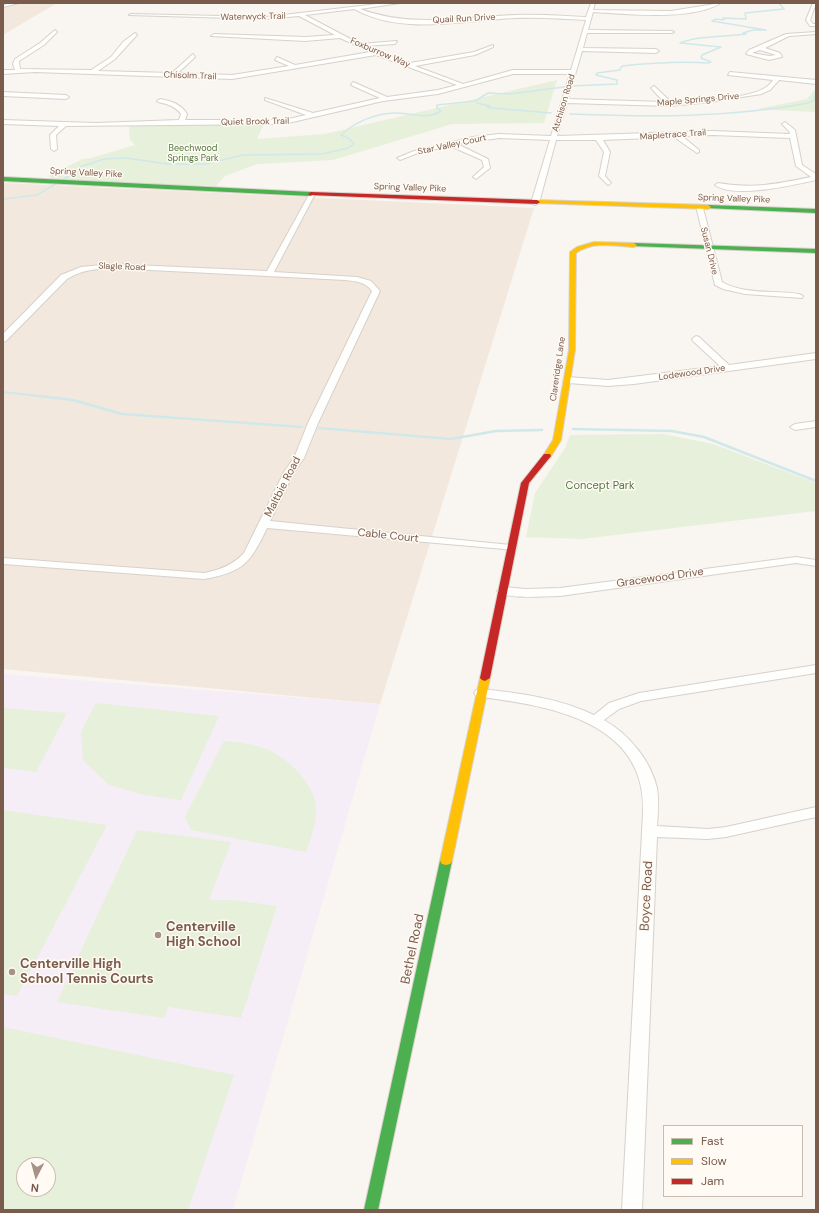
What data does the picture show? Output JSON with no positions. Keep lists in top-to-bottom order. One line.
{"streets":{"street":["Waterwyck Trail","Quail Run Drive","Foxburrow Way","Chisolm Trail","Maple Springs Drive","Atchison Road","Quiet Brook Trail","Mapletrace Trail","Star Valley Court","Spring Valley Pike","Susan Drive","Slagle Road","Clareridge Lane","Lodewood Drive","Maltbie Road","Cable Court","Gracewood Drive","Boyce Road","Bethel Road"]},"crossings":[["Waterwyck Trail","Quail Run Drive"],["Waterwyck Trail","Foxburrow Way"],["Quail Run Drive","Atchison Road"],["Foxburrow Way","Chisolm Trail"],["Foxburrow Way","Quiet Brook Trail"],["Maple Springs Drive","Atchison Road"],["Atchison Road","Quiet Brook Trail"],["Atchison Road","Mapletrace Trail"],["Atchison Road","Star Valley Court"],["Atchison Road","Spring Valley Pike"],["Mapletrace Trail","Star Valley Court"],["Spring Valley Pike","Susan Drive"],["Susan Drive","Clareridge Lane"],["Slagle Road","Maltbie Road"],["Clareridge Lane","Lodewood Drive"],["Clareridge Lane","Cable Court"],["Clareridge Lane","Gracewood Drive"],["Clareridge Lane","Boyce Road"],["Clareridge Lane","Bethel Road"],["Maltbie Road","Cable Court"],["Boyce Road","Bethel Road"]],"parks":["Beechwood Springs Park","Concept Park"],"places":["Centerville High School","Centerville High School Tennis Courts"],"legend":["Fast","Slow","Jam"],"north":"bottom"}
